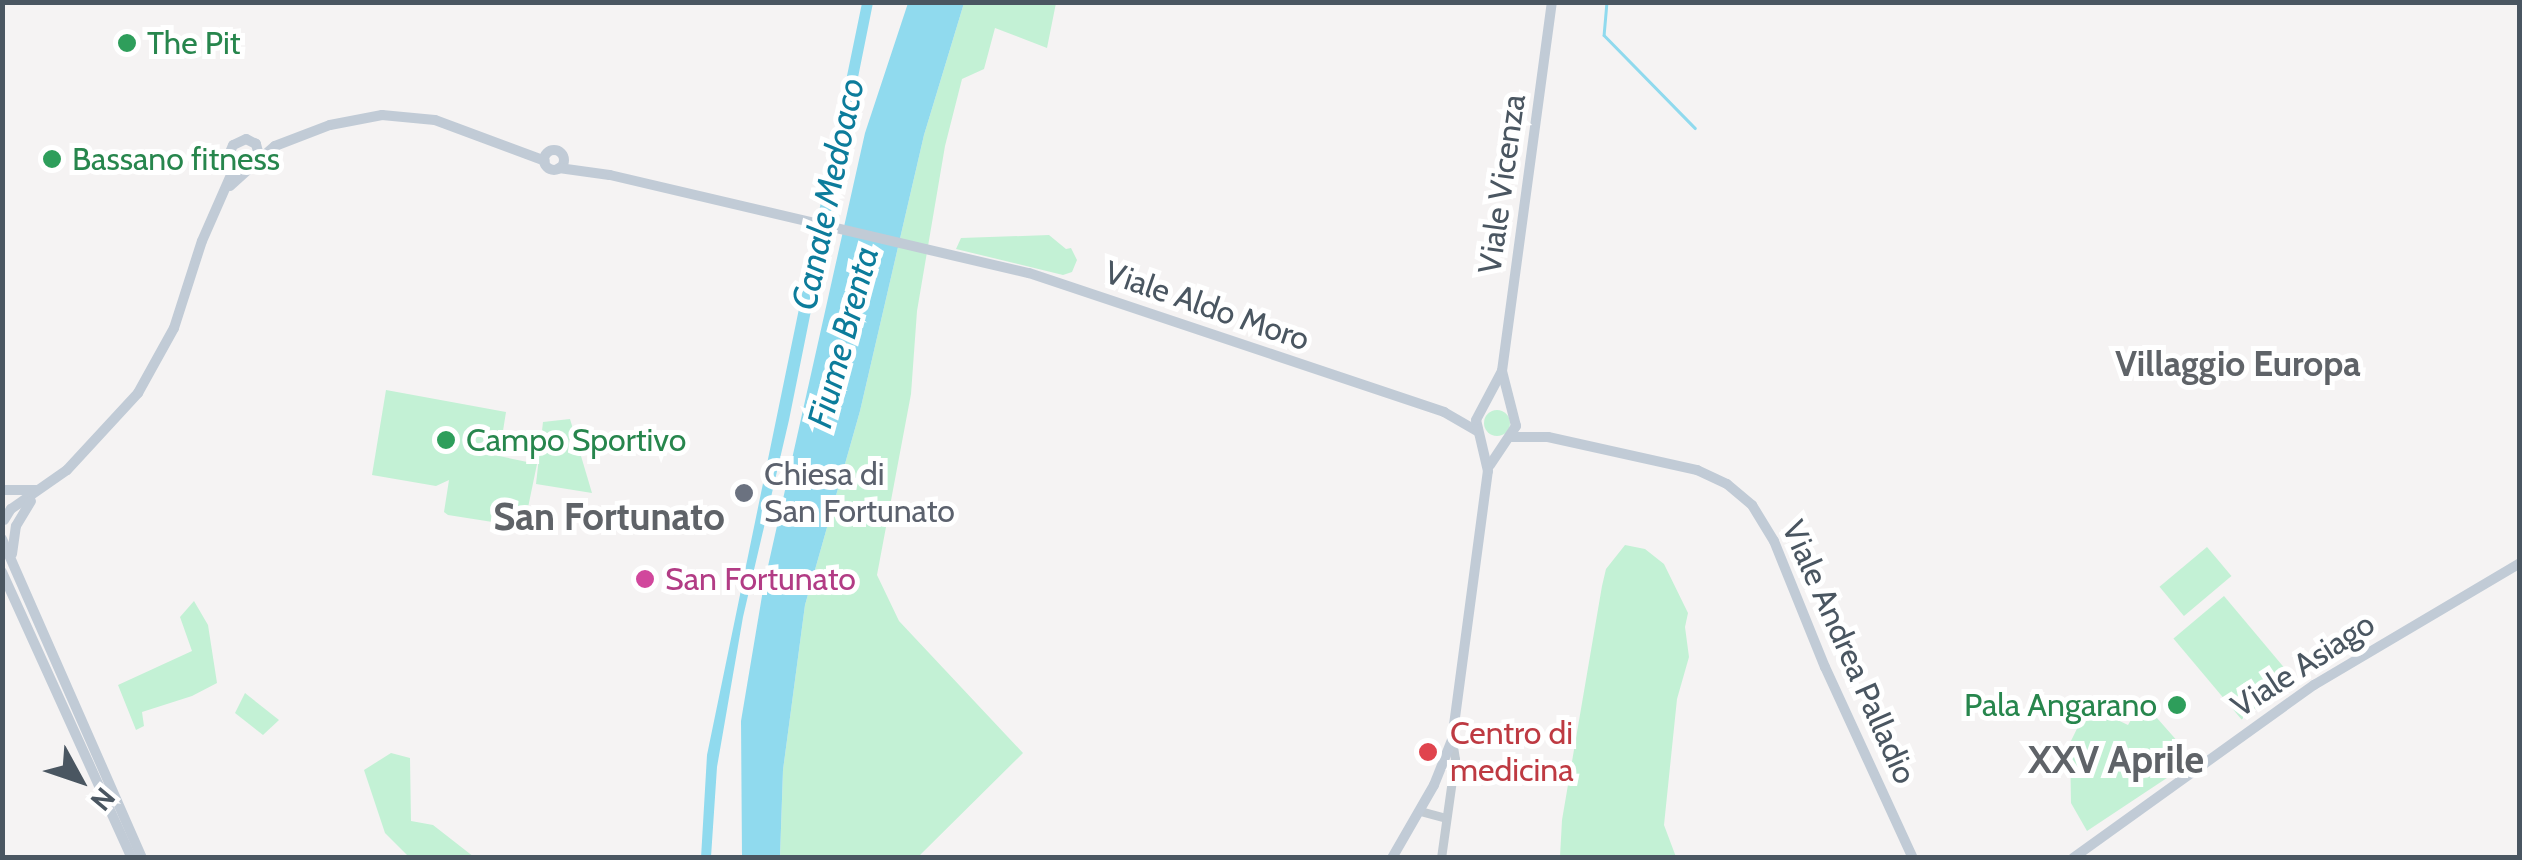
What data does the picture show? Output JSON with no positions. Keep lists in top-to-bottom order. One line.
{"streets":{"main road":["Viale Vicenza","Viale Aldo Moro","Viale Andrea Palladio","Viale Asiago"]},"crossings":[["Viale Vicenza","Viale Aldo Moro"],["Viale Vicenza","Viale Andrea Palladio"],["Viale Aldo Moro","Viale Andrea Palladio"]],"districts":["Villaggio Europa","San Fortunato","XXV Aprile"],"water":["Canale Medoaco","Fiume Brenta"],"places":["The Pit","Bassano fitness","Campo Sportivo","Chiesa di San Fortunato","San Fortunato","Pala Angarano","Centro di medicina"],"north":"bottom right"}
